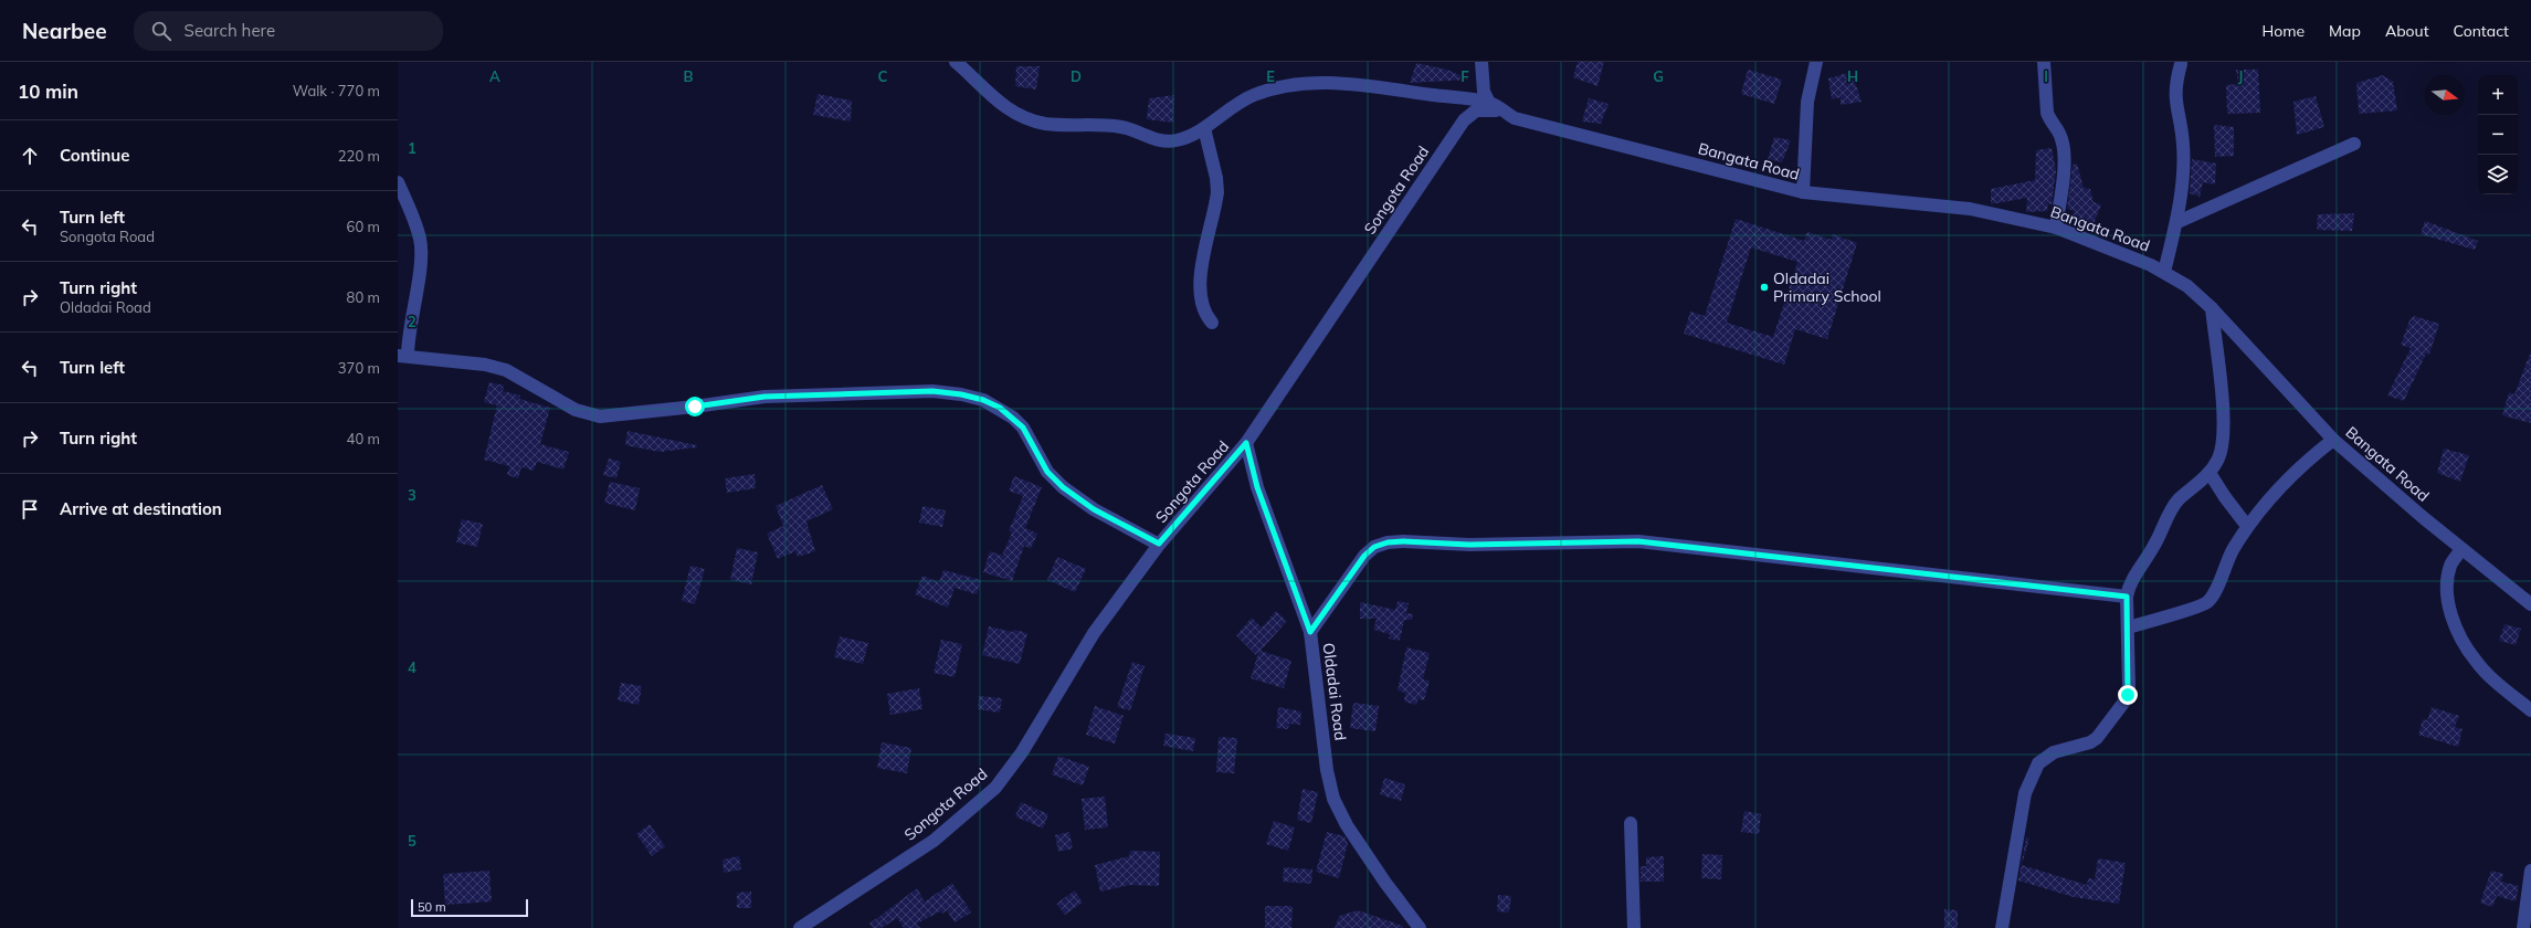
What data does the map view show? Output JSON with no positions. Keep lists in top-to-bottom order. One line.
{"streets":{"street":["Bangata Road","Songota Road","Oldadai Road"]},"crossings":[["Bangata Road","Songota Road"],["Songota Road","Oldadai Road"]],"places":["Oldadai Primary School"],"scale_bar":"50 m","north":"right","page":{"header":"Nearbee","search":"Search here","nav":["Home","Map","About","Contact"],"heading":["10 min","Walk · 770 m"],"map_buttons":["+","−"],"list":[["Continue","220 m"],["Turn left","Songota Road","60 m"],["Turn right","Oldadai Road","80 m"],["Turn left","370 m"],["Turn right","40 m"],"Arrive at destination"],"scale":"50 m"},"grid":{"columns":["A","B","C","D","E","F","G","H","I","J"],"rows":["1","2","3","4","5"]}}
